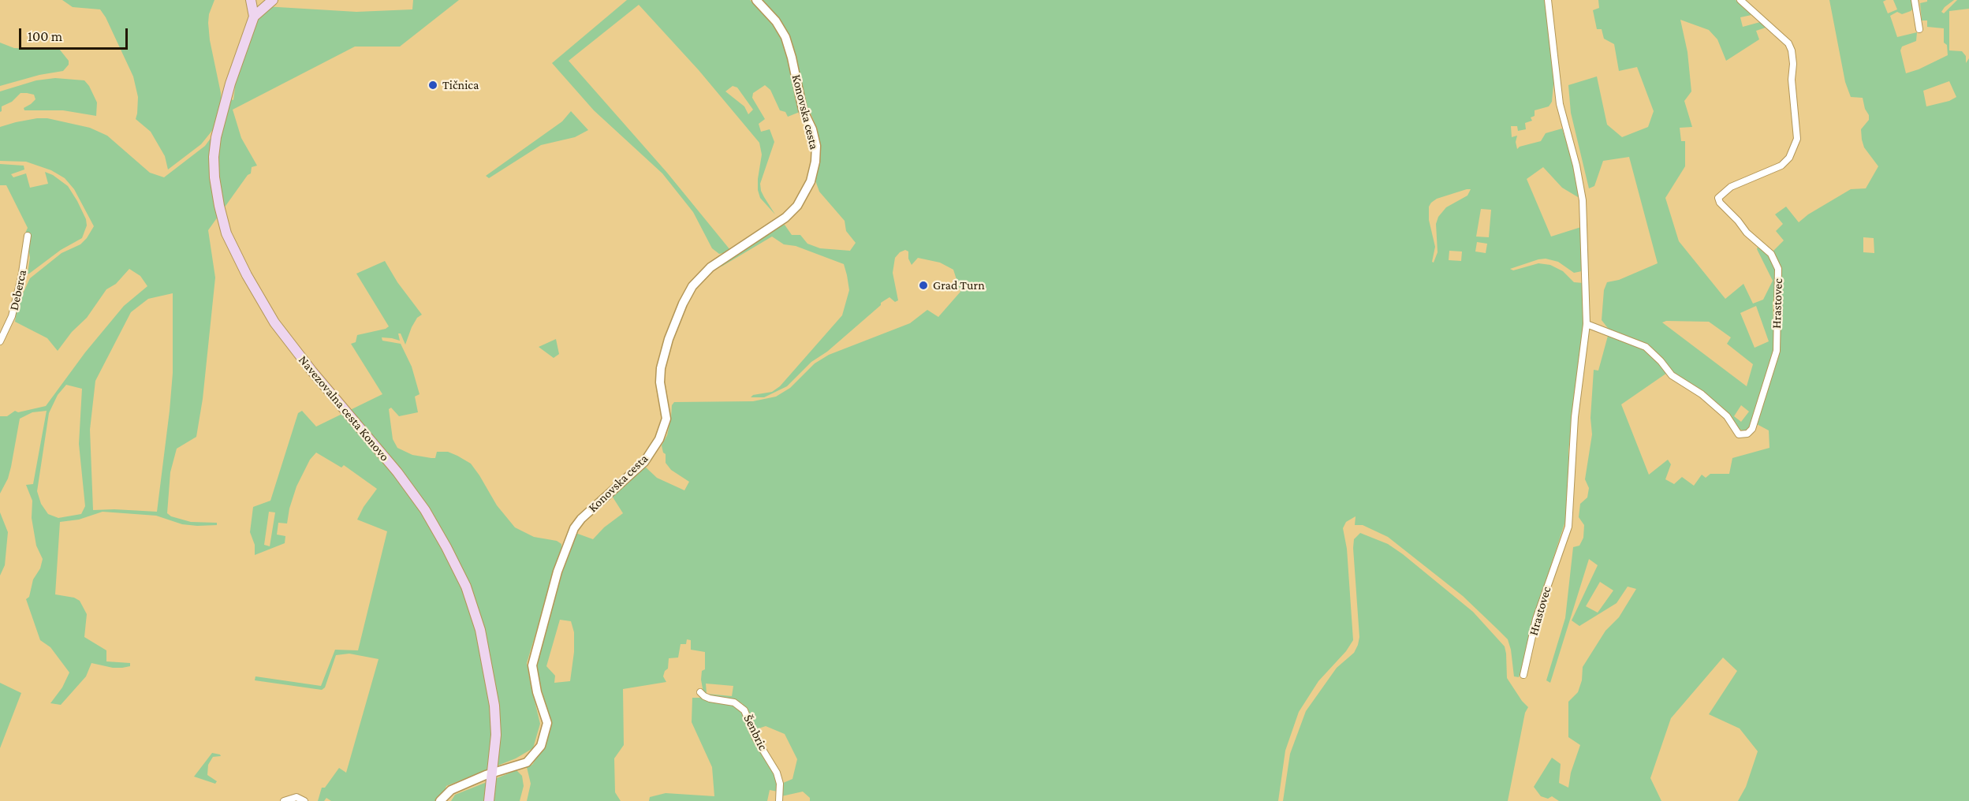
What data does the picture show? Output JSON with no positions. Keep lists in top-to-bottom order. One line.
{"streets":{"main road":["Navezovalna cesta Konovo"],"street":["Konovska cesta","Deberca","Hrastovec","Šenbric"]},"crossings":[["Konovska cesta","Navezovalna cesta Konovo"]],"places":["Tičnica","Grad Turn"],"scale_bar":"100 m"}
